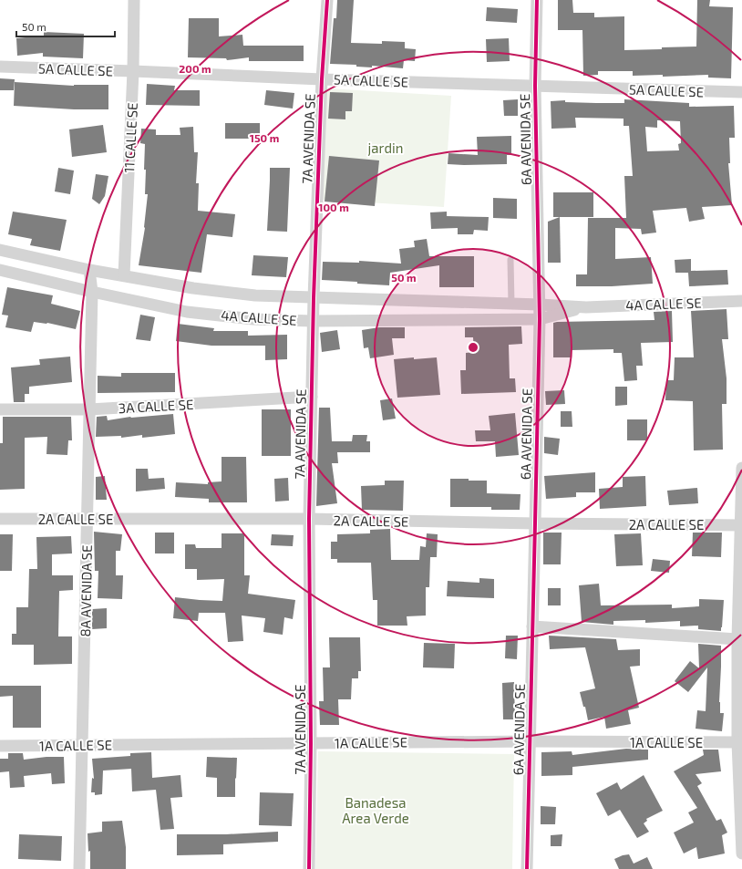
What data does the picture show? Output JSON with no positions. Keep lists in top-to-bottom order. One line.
{"streets":{"street":["5A CALLE SE","11 CALLE SE","7A AVENIDA SE","6A AVENIDA SE","4A CALLE SE","3A CALLE SE","2A CALLE SE","8A AVENIDA SE","1A CALLE SE"]},"crossings":[["5A CALLE SE","11 CALLE SE"],["5A CALLE SE","7A AVENIDA SE"],["5A CALLE SE","6A AVENIDA SE"],["11 CALLE SE","4A CALLE SE"],["7A AVENIDA SE","4A CALLE SE"],["7A AVENIDA SE","3A CALLE SE"],["7A AVENIDA SE","2A CALLE SE"],["7A AVENIDA SE","1A CALLE SE"],["6A AVENIDA SE","4A CALLE SE"],["6A AVENIDA SE","2A CALLE SE"],["6A AVENIDA SE","1A CALLE SE"],["4A CALLE SE","8A AVENIDA SE"],["3A CALLE SE","8A AVENIDA SE"],["2A CALLE SE","8A AVENIDA SE"],["8A AVENIDA SE","1A CALLE SE"]],"parks":["jardin","Banadesa Area Verde"],"scale_bar":"50 m","rings":["200 m","150 m","100 m","50 m"]}
